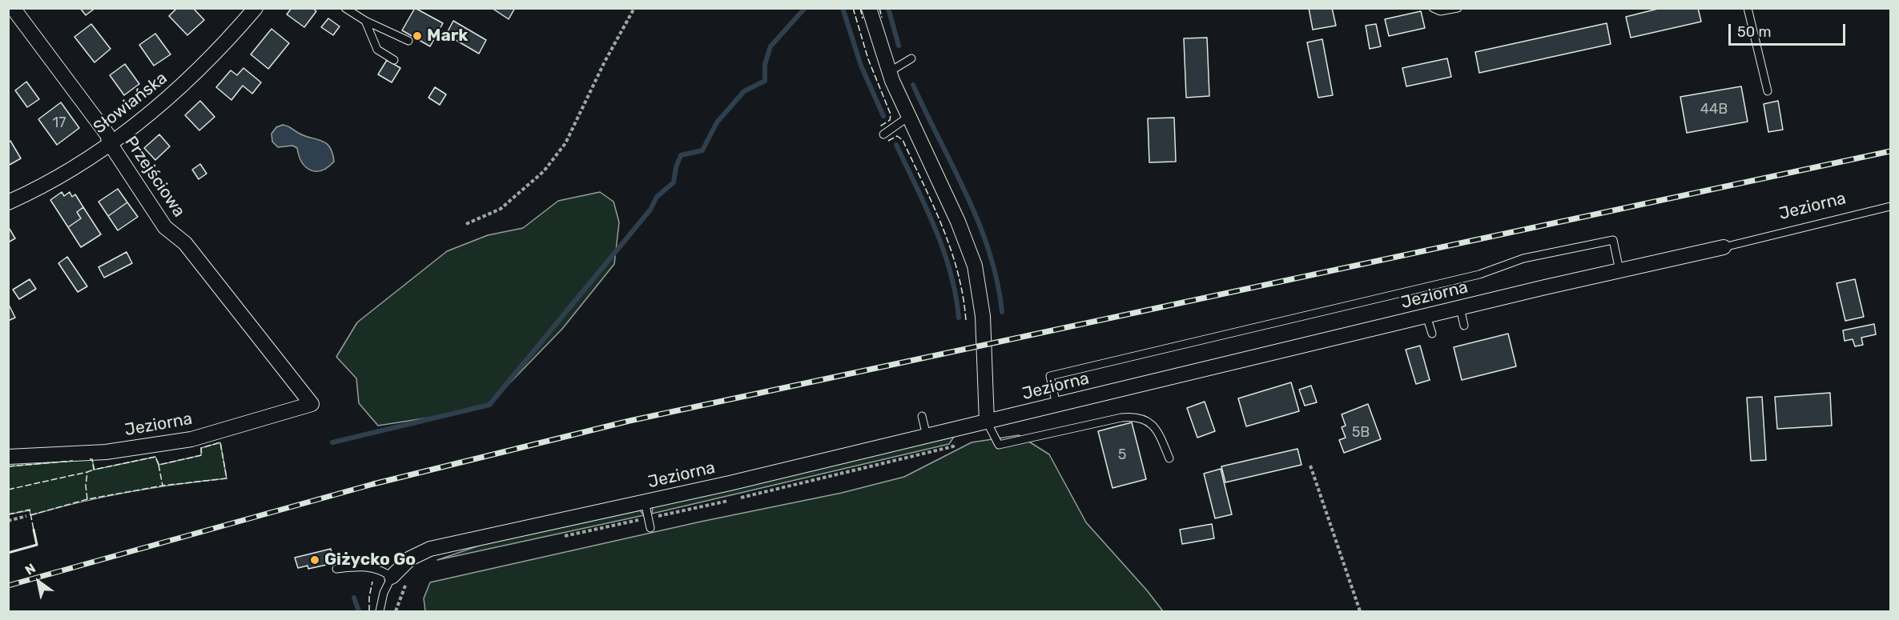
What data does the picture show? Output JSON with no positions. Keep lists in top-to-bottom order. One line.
{"streets":{"street":["Słowiańska","Przejściowa","Jeziorna"]},"crossings":[["Słowiańska","Przejściowa"],["Przejściowa","Jeziorna"]],"places":["Mark","Giżycko Go"],"house_numbers":["44B","17","5B","5"],"scale_bar":"50 m","north":"top left"}
